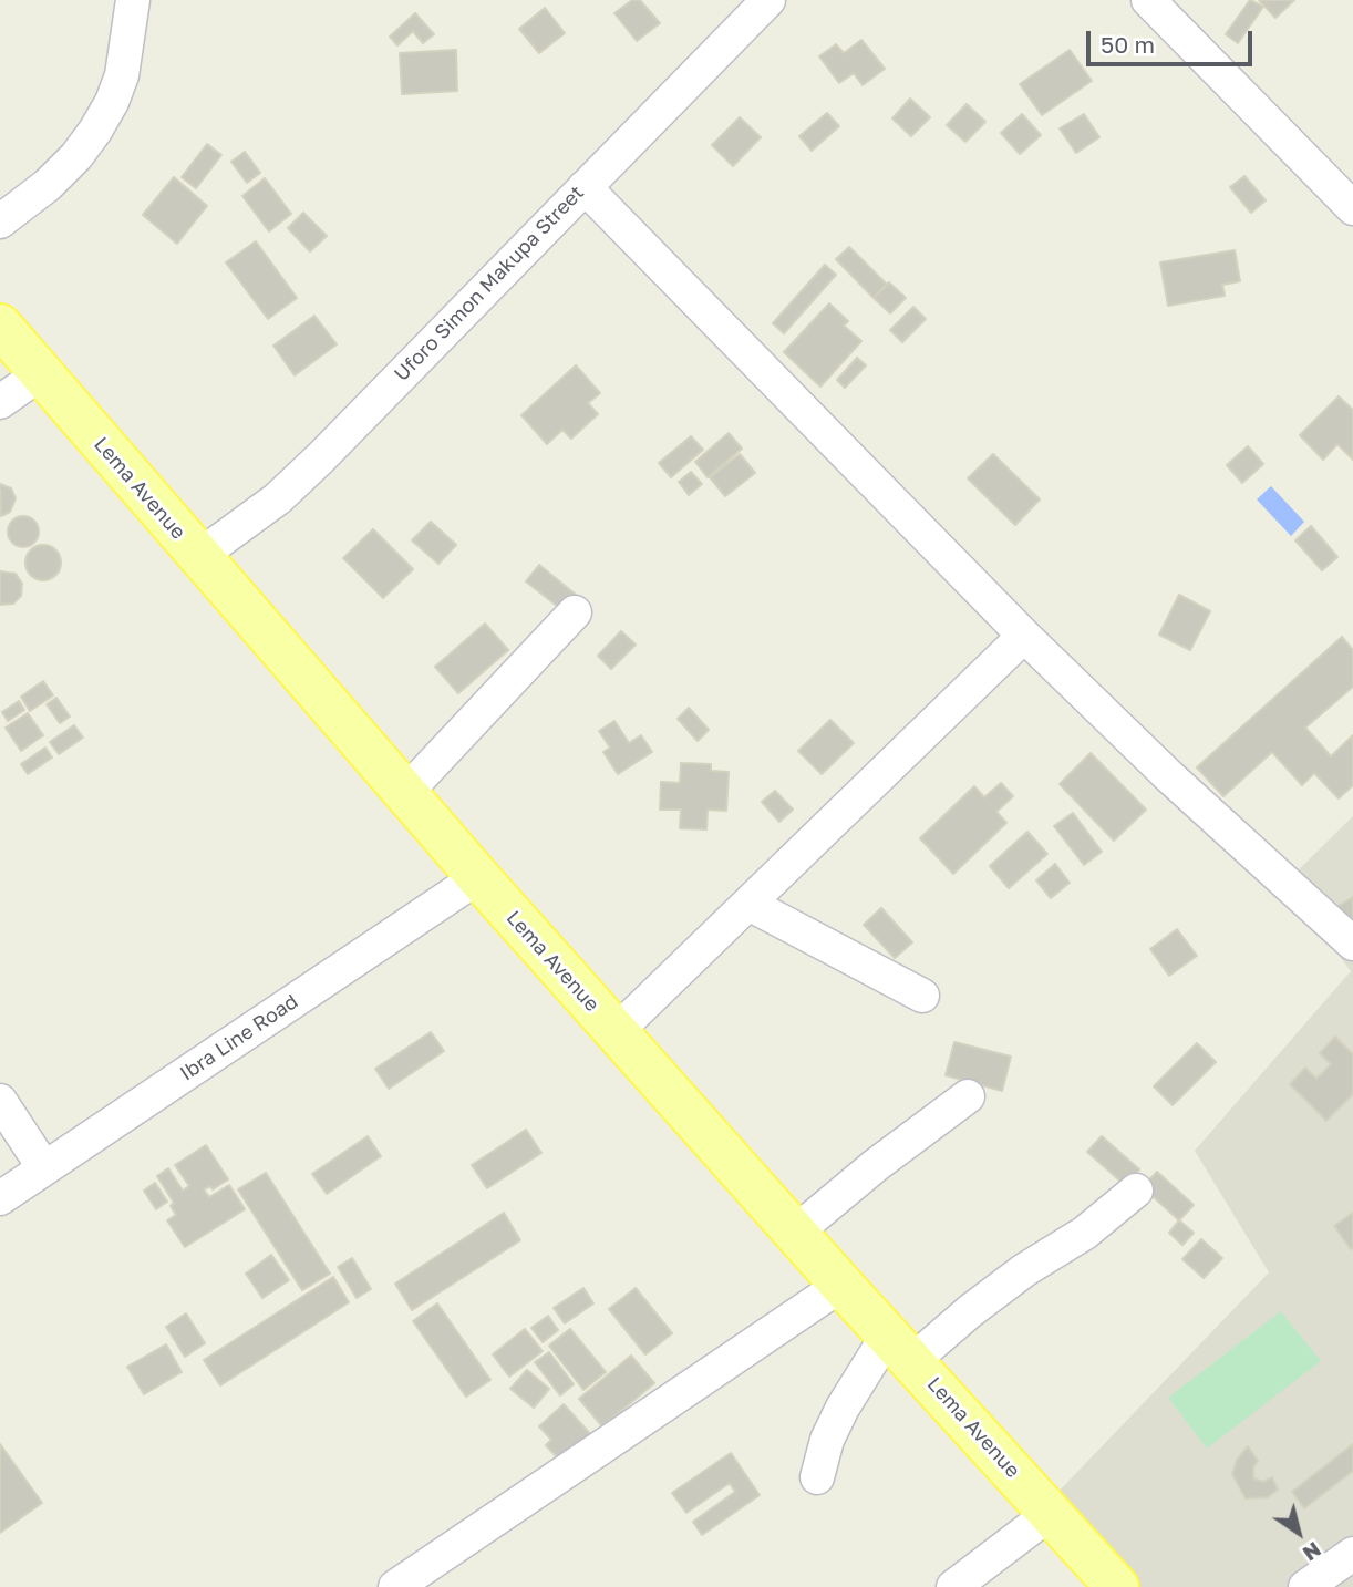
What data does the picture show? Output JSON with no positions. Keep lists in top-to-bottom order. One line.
{"streets":{"main road":["Lema Avenue"],"street":["Uforo Simon Makupa Street","Ibra Line Road"]},"crossings":[["Uforo Simon Makupa Street","Lema Avenue"],["Lema Avenue","Ibra Line Road"]],"scale_bar":"50 m","north":"bottom right"}
